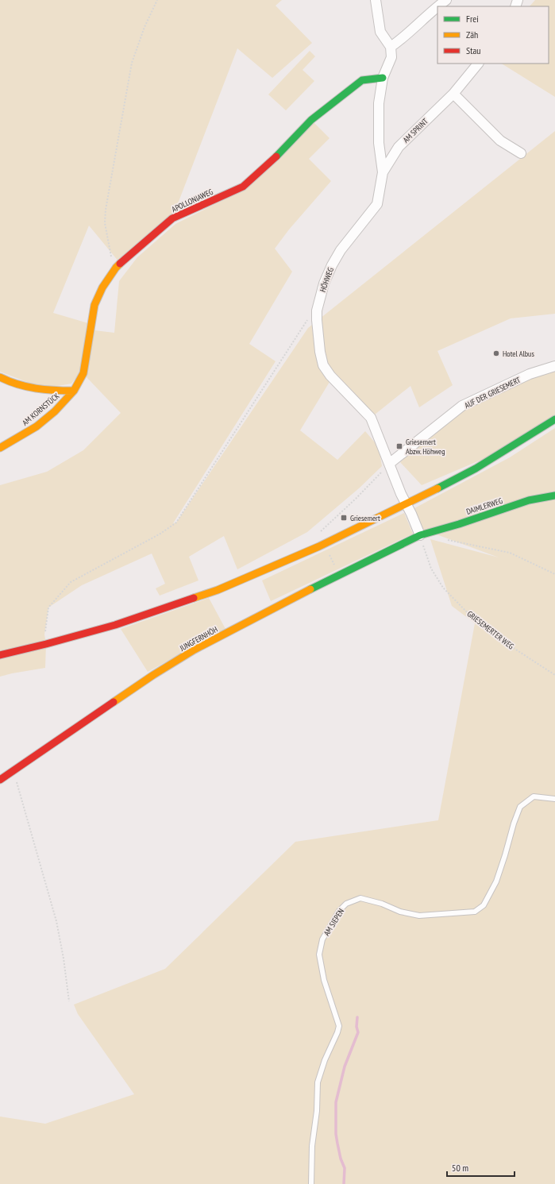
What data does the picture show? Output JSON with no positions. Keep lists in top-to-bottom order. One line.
{"streets":{"street":["AM SPRINT","APOLLONIAWEG","HÖHWEG","AUF DER GRIESEMERT","AM KORNSTÜCK","DAIMLERWEG","JUNGFERNHÖH"],"lane":["AM SIEPEN"],"path":["GRIESEMERTER WEG"]},"crossings":[["AM SPRINT","HÖHWEG"],["APOLLONIAWEG","HÖHWEG"],["APOLLONIAWEG","AM KORNSTÜCK"],["HÖHWEG","AUF DER GRIESEMERT"],["DAIMLERWEG","GRIESEMERTER WEG"],["DAIMLERWEG","JUNGFERNHÖH"],["GRIESEMERTER WEG","JUNGFERNHÖH"]],"places":{"other":["Hotel Albus"],"transit":["Griesemert Abzw. Höhweg","Griesemert"]},"legend":["Frei","Zäh","Stau"],"scale_bar":"50 m"}
